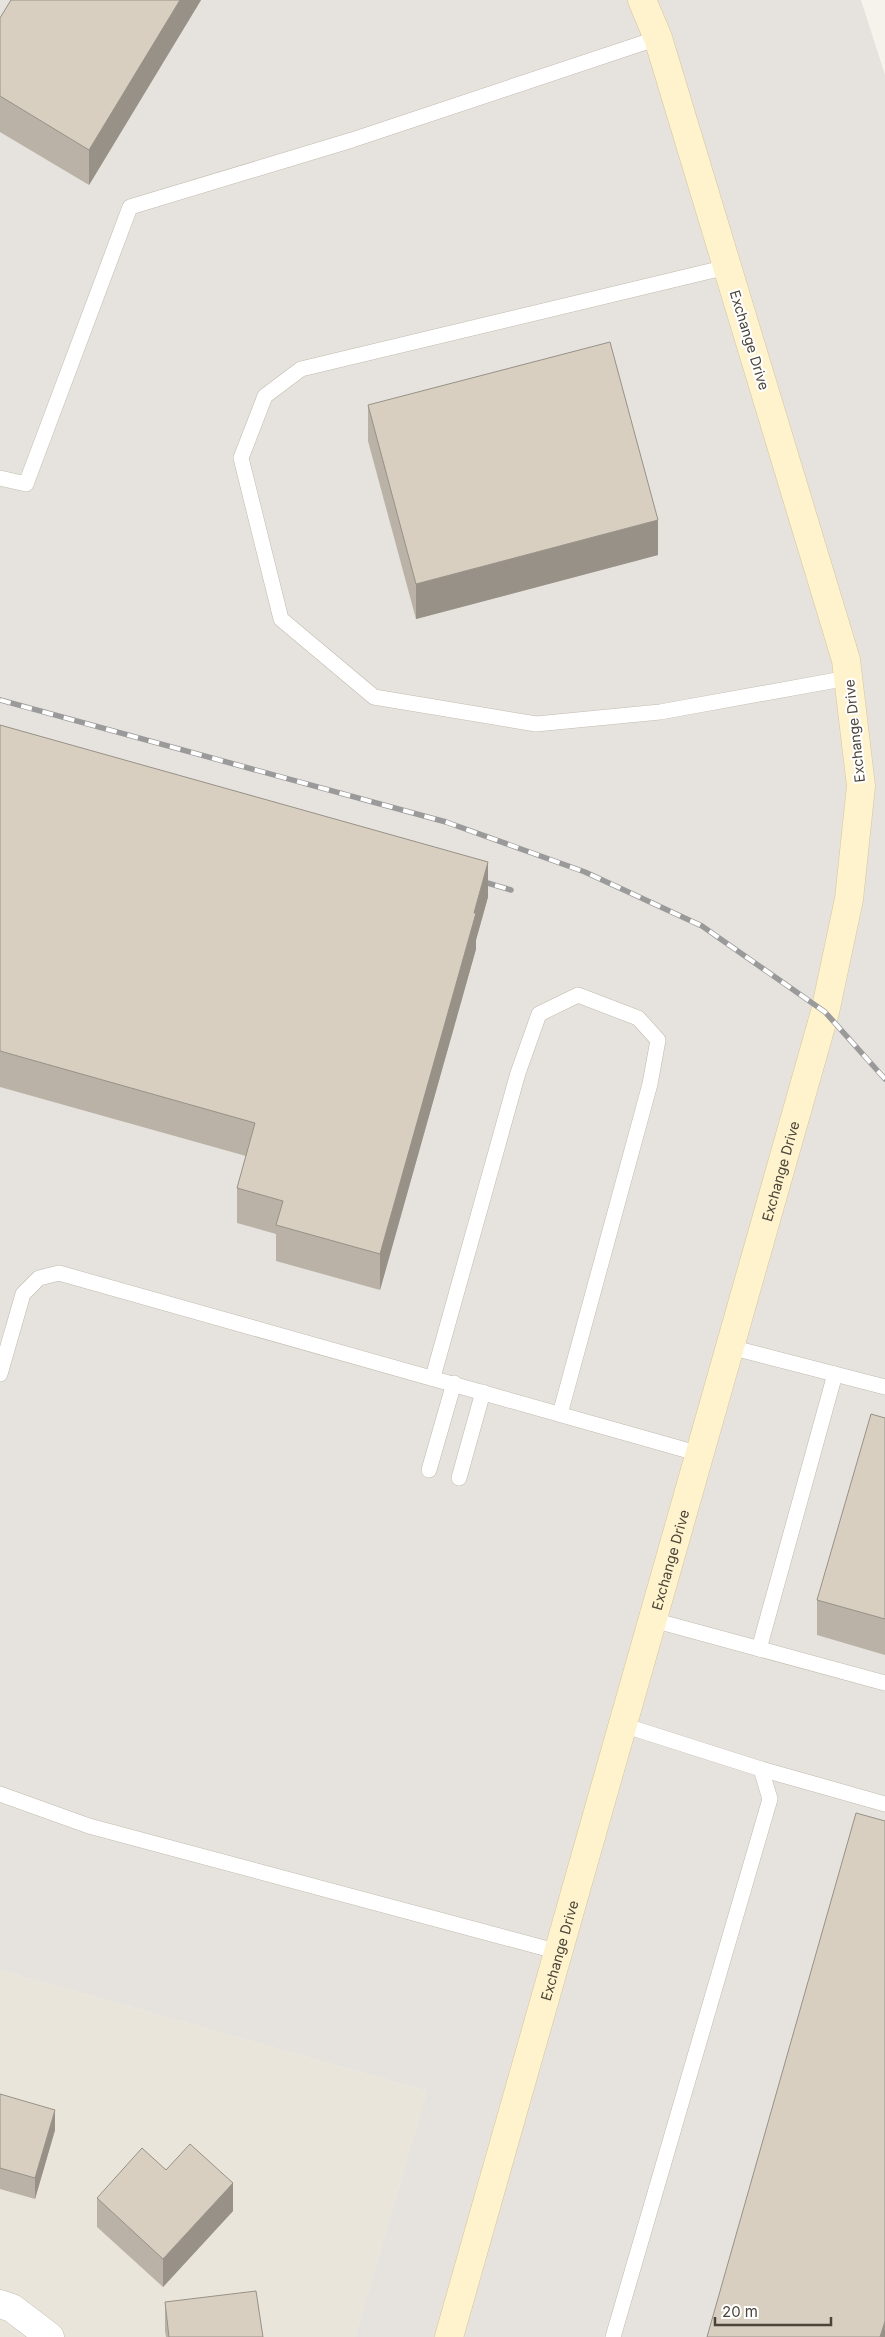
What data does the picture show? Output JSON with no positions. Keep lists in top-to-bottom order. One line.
{"streets":{"street":["Exchange Drive"]},"scale_bar":"20 m"}
